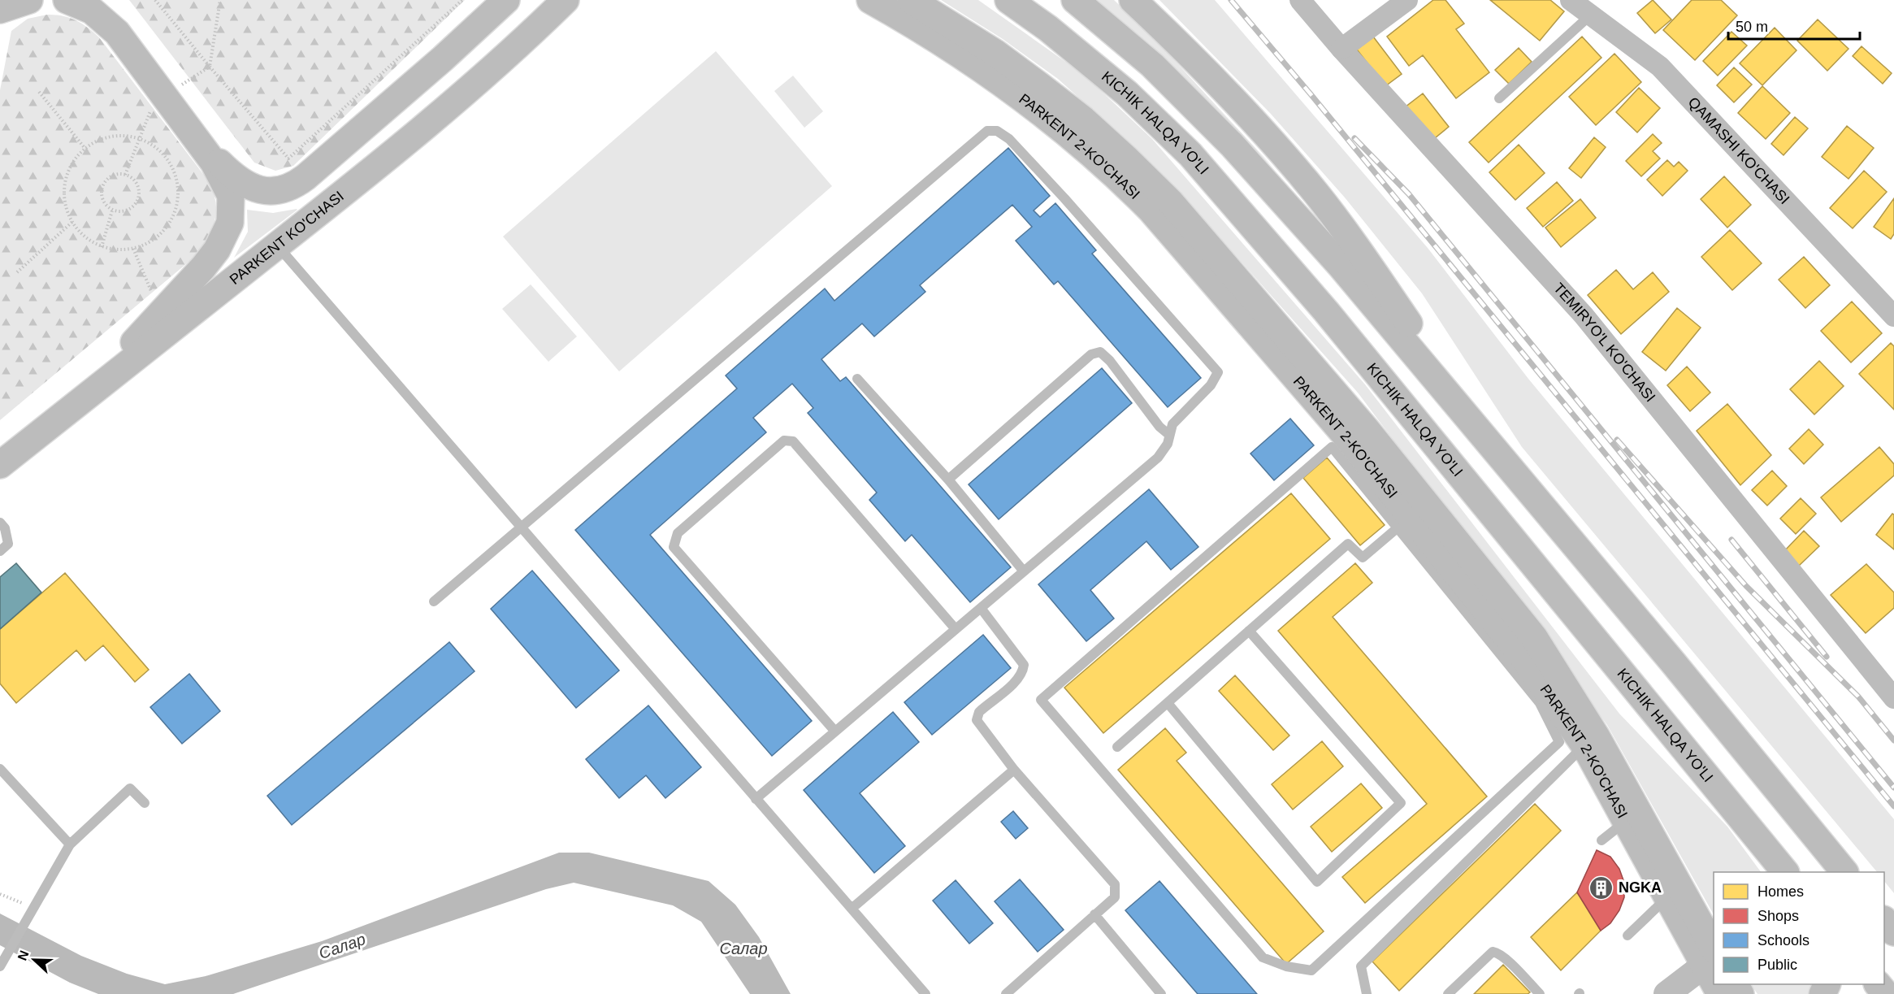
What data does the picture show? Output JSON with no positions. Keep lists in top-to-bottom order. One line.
{"streets":{"main road":["KICHIK HALQA YO'LI","PARKENT 2-KO'CHASI","PARKENT KO'CHASI"],"street":["QAMASHI KO'CHASI","TEMIRYO'L KO'CHASI"]},"water":["Салар"],"places":{"building":["NGKA"]},"legend":["Homes","Shops","Schools","Public"],"scale_bar":"50 m","north":"left"}
